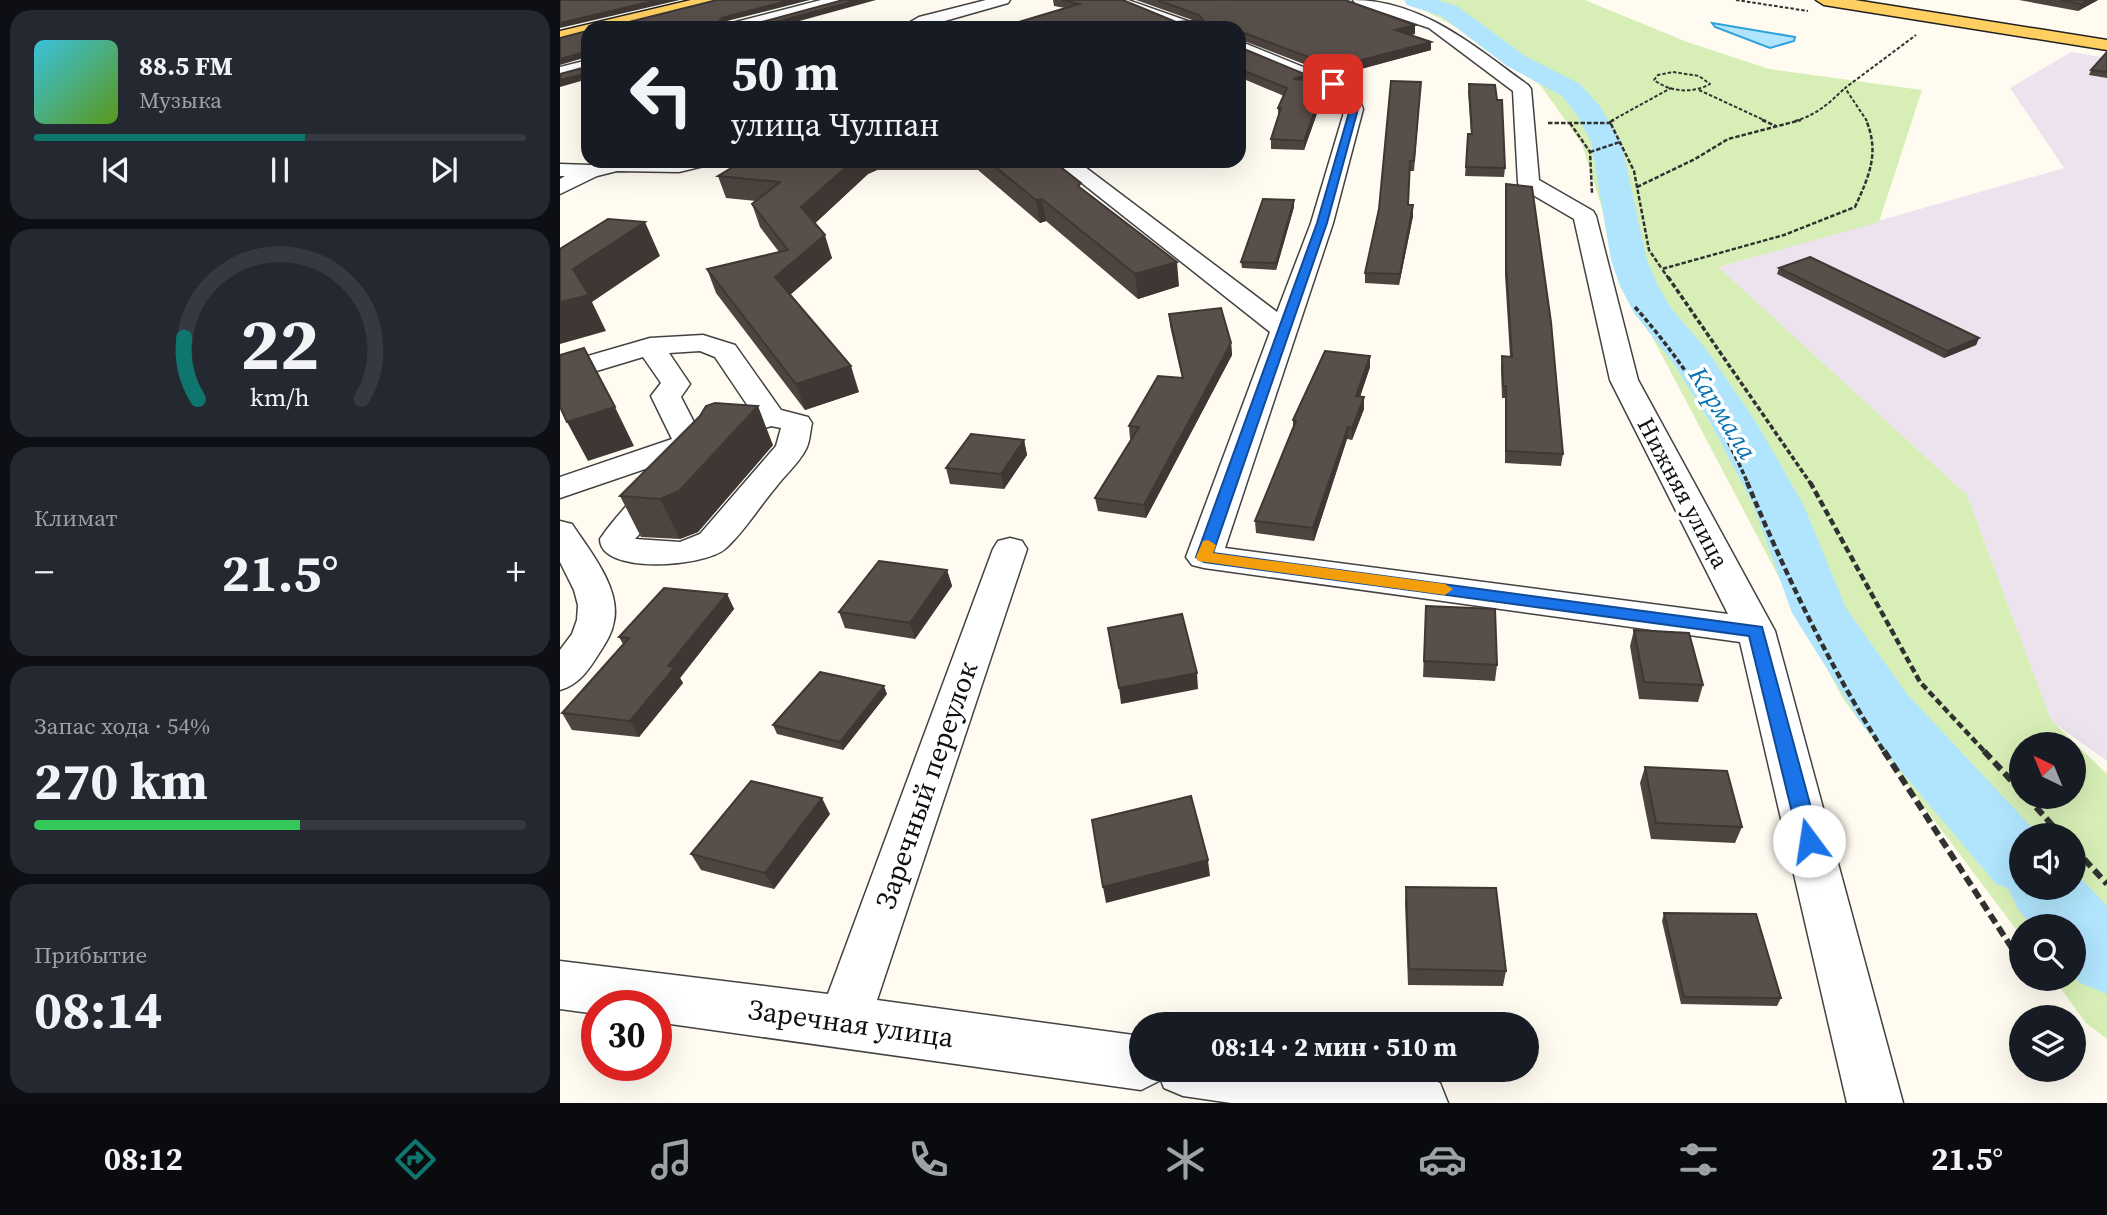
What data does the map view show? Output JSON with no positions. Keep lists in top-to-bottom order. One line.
{"streets":{"street":["Нижняя улица","Заречный переулок","Заречная улица"]},"crossings":[["Заречный переулок","Заречная улица"]],"water":["Кармала"],"north":"top left","page":{"turn":["50 m","улица Чулпан"],"song":["88.5 FM","Музыка"],"tile":["Климат",["Запас хода · 54%","270 km"],["Прибытие","08:14"]],"heat":["−","21.5°","+"],"limit":"30","trip":"08:14 · 2 мин · 510 m","tabs":["08:12","21.5°"],"gauge":["22","km/h"]}}
